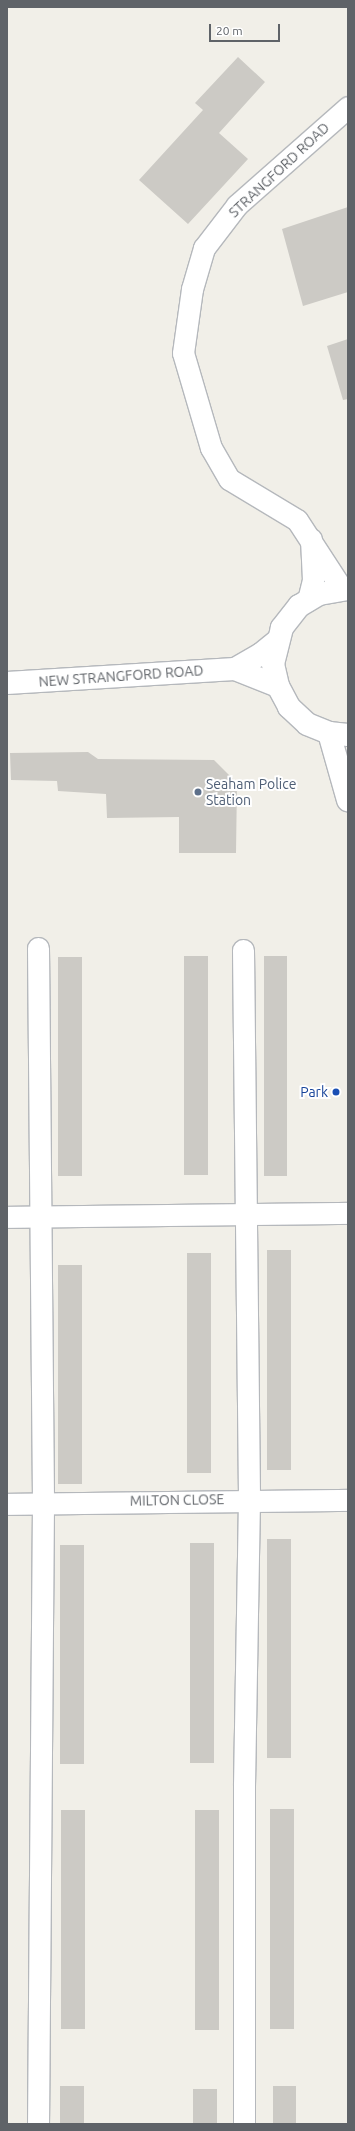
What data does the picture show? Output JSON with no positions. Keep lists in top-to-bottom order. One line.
{"streets":{"main road":["NEW STRANGFORD ROAD"],"street":["STRANGFORD ROAD","MILTON CLOSE"]},"places":["Seaham Police Station","Park"],"scale_bar":"20 m"}
